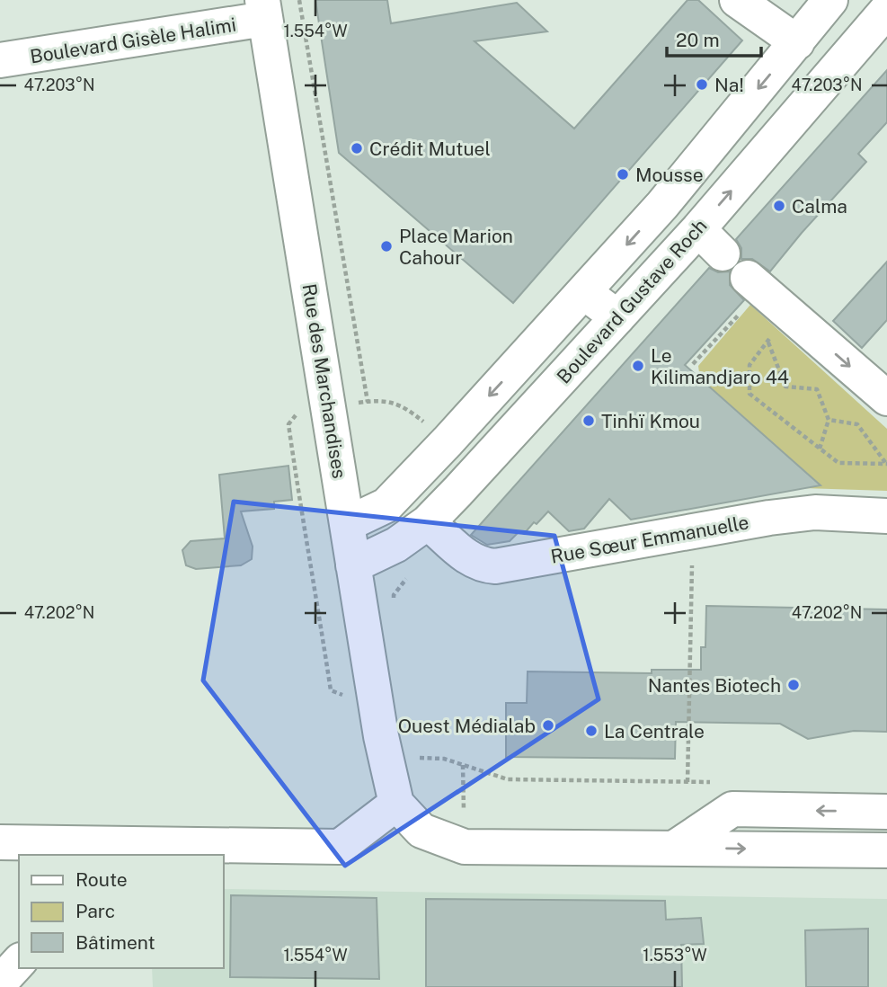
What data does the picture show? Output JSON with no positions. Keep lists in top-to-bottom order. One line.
{"streets":{"street":["Boulevard Gisèle Halimi","Boulevard Gustave Roch","Rue des Marchandises","Rue Sœur Emmanuelle"]},"crossings":[["Boulevard Gisèle Halimi","Rue des Marchandises"],["Boulevard Gustave Roch","Rue des Marchandises"],["Boulevard Gustave Roch","Rue Sœur Emmanuelle"]],"places":["Na!","Crédit Mutuel","Mousse","Calma","Place Marion Cahour","Le Kilimandjaro 44","Tinhï Kmou","Nantes Biotech","Ouest Médialab","La Centrale"],"legend":["Route","Parc","Bâtiment"],"scale_bar":"20 m","coordinates":["1.554°W","47.203°N","47.202°N","1.553°W"]}
